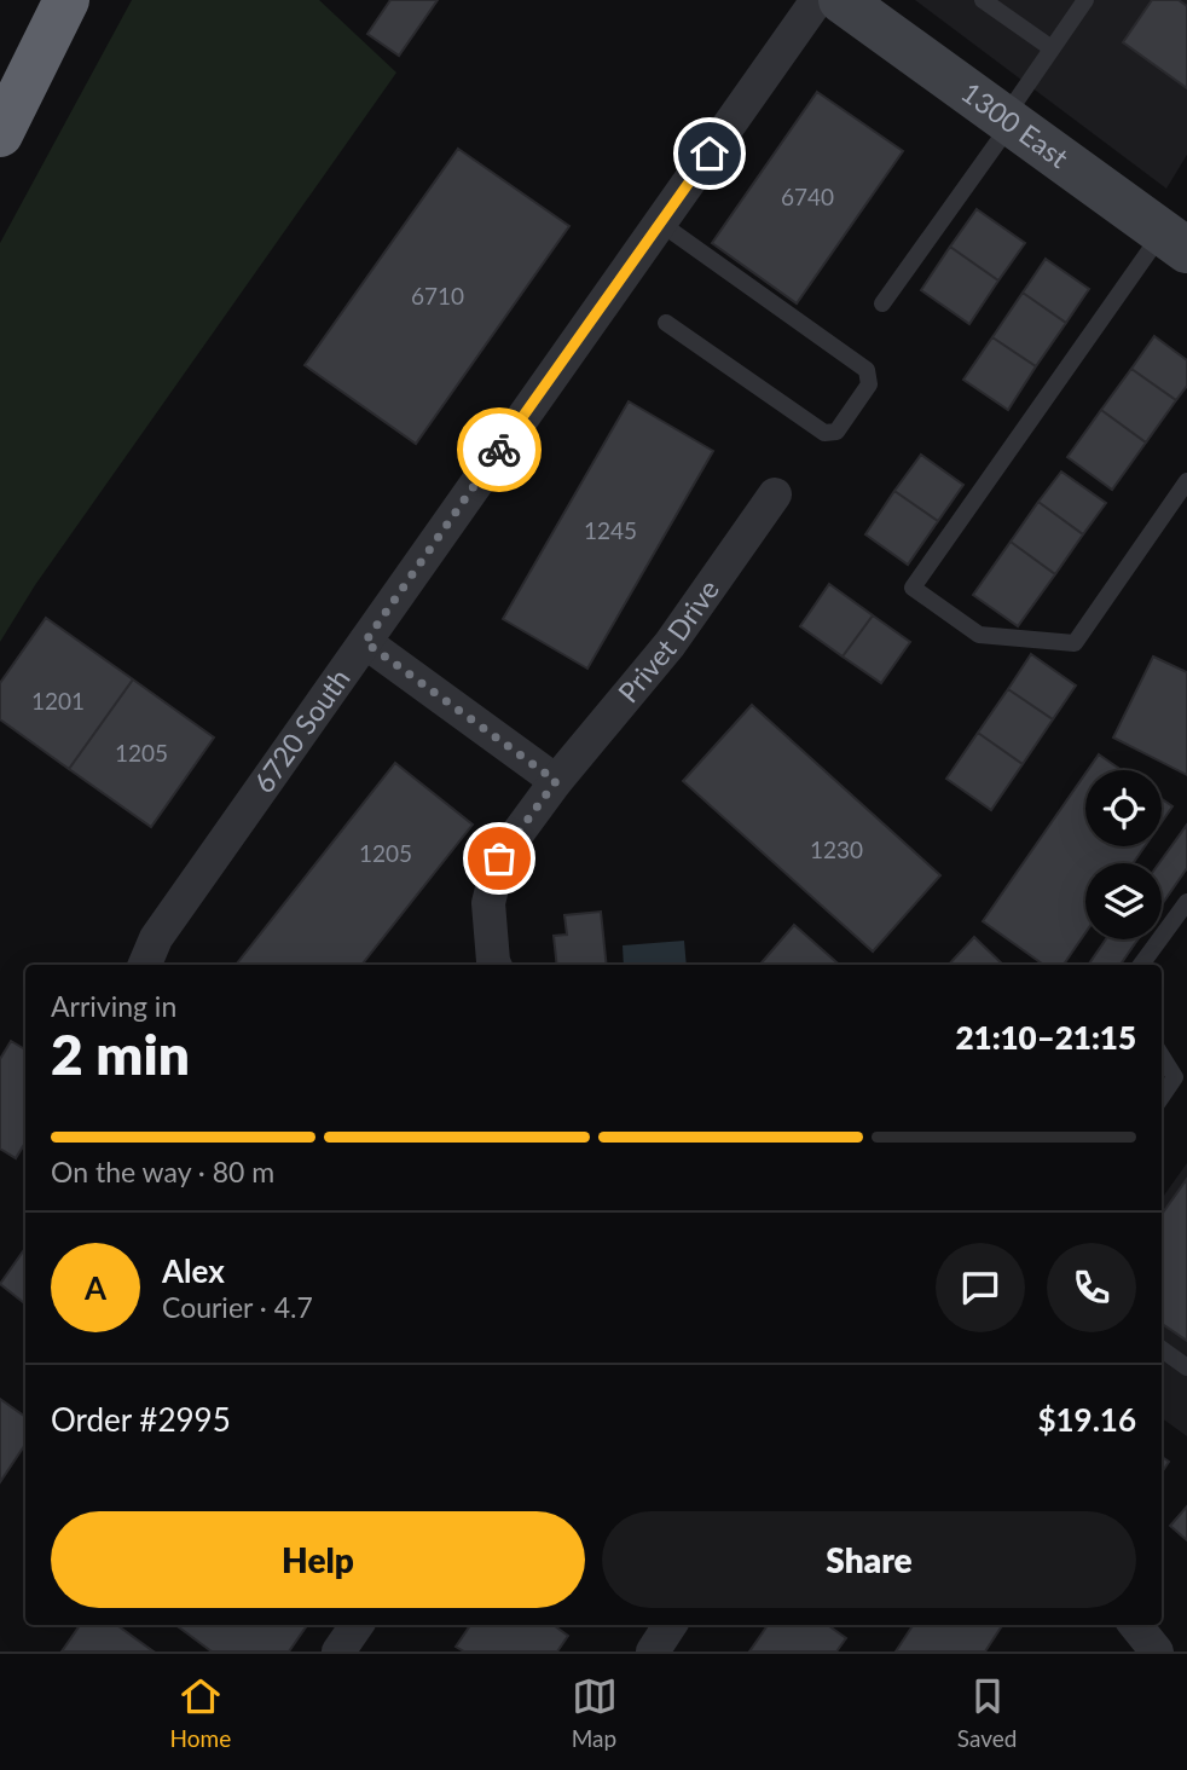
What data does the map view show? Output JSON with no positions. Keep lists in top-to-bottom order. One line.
{"streets":{"main road":["1300 East"],"street":["Privet Drive","6720 South"]},"house_numbers":["6740","6710","1245","1201","1205","1230","1205"],"page":{"heading":["2 min","Arriving in","21:10–21:15"],"panel":["Alex","Courier · 4.7","Order #2995","$19.16"],"bar":"On the way · 80 m","round":"A","buttons":["Help","Share"],"tabs":["Home","Map","Saved"]}}
